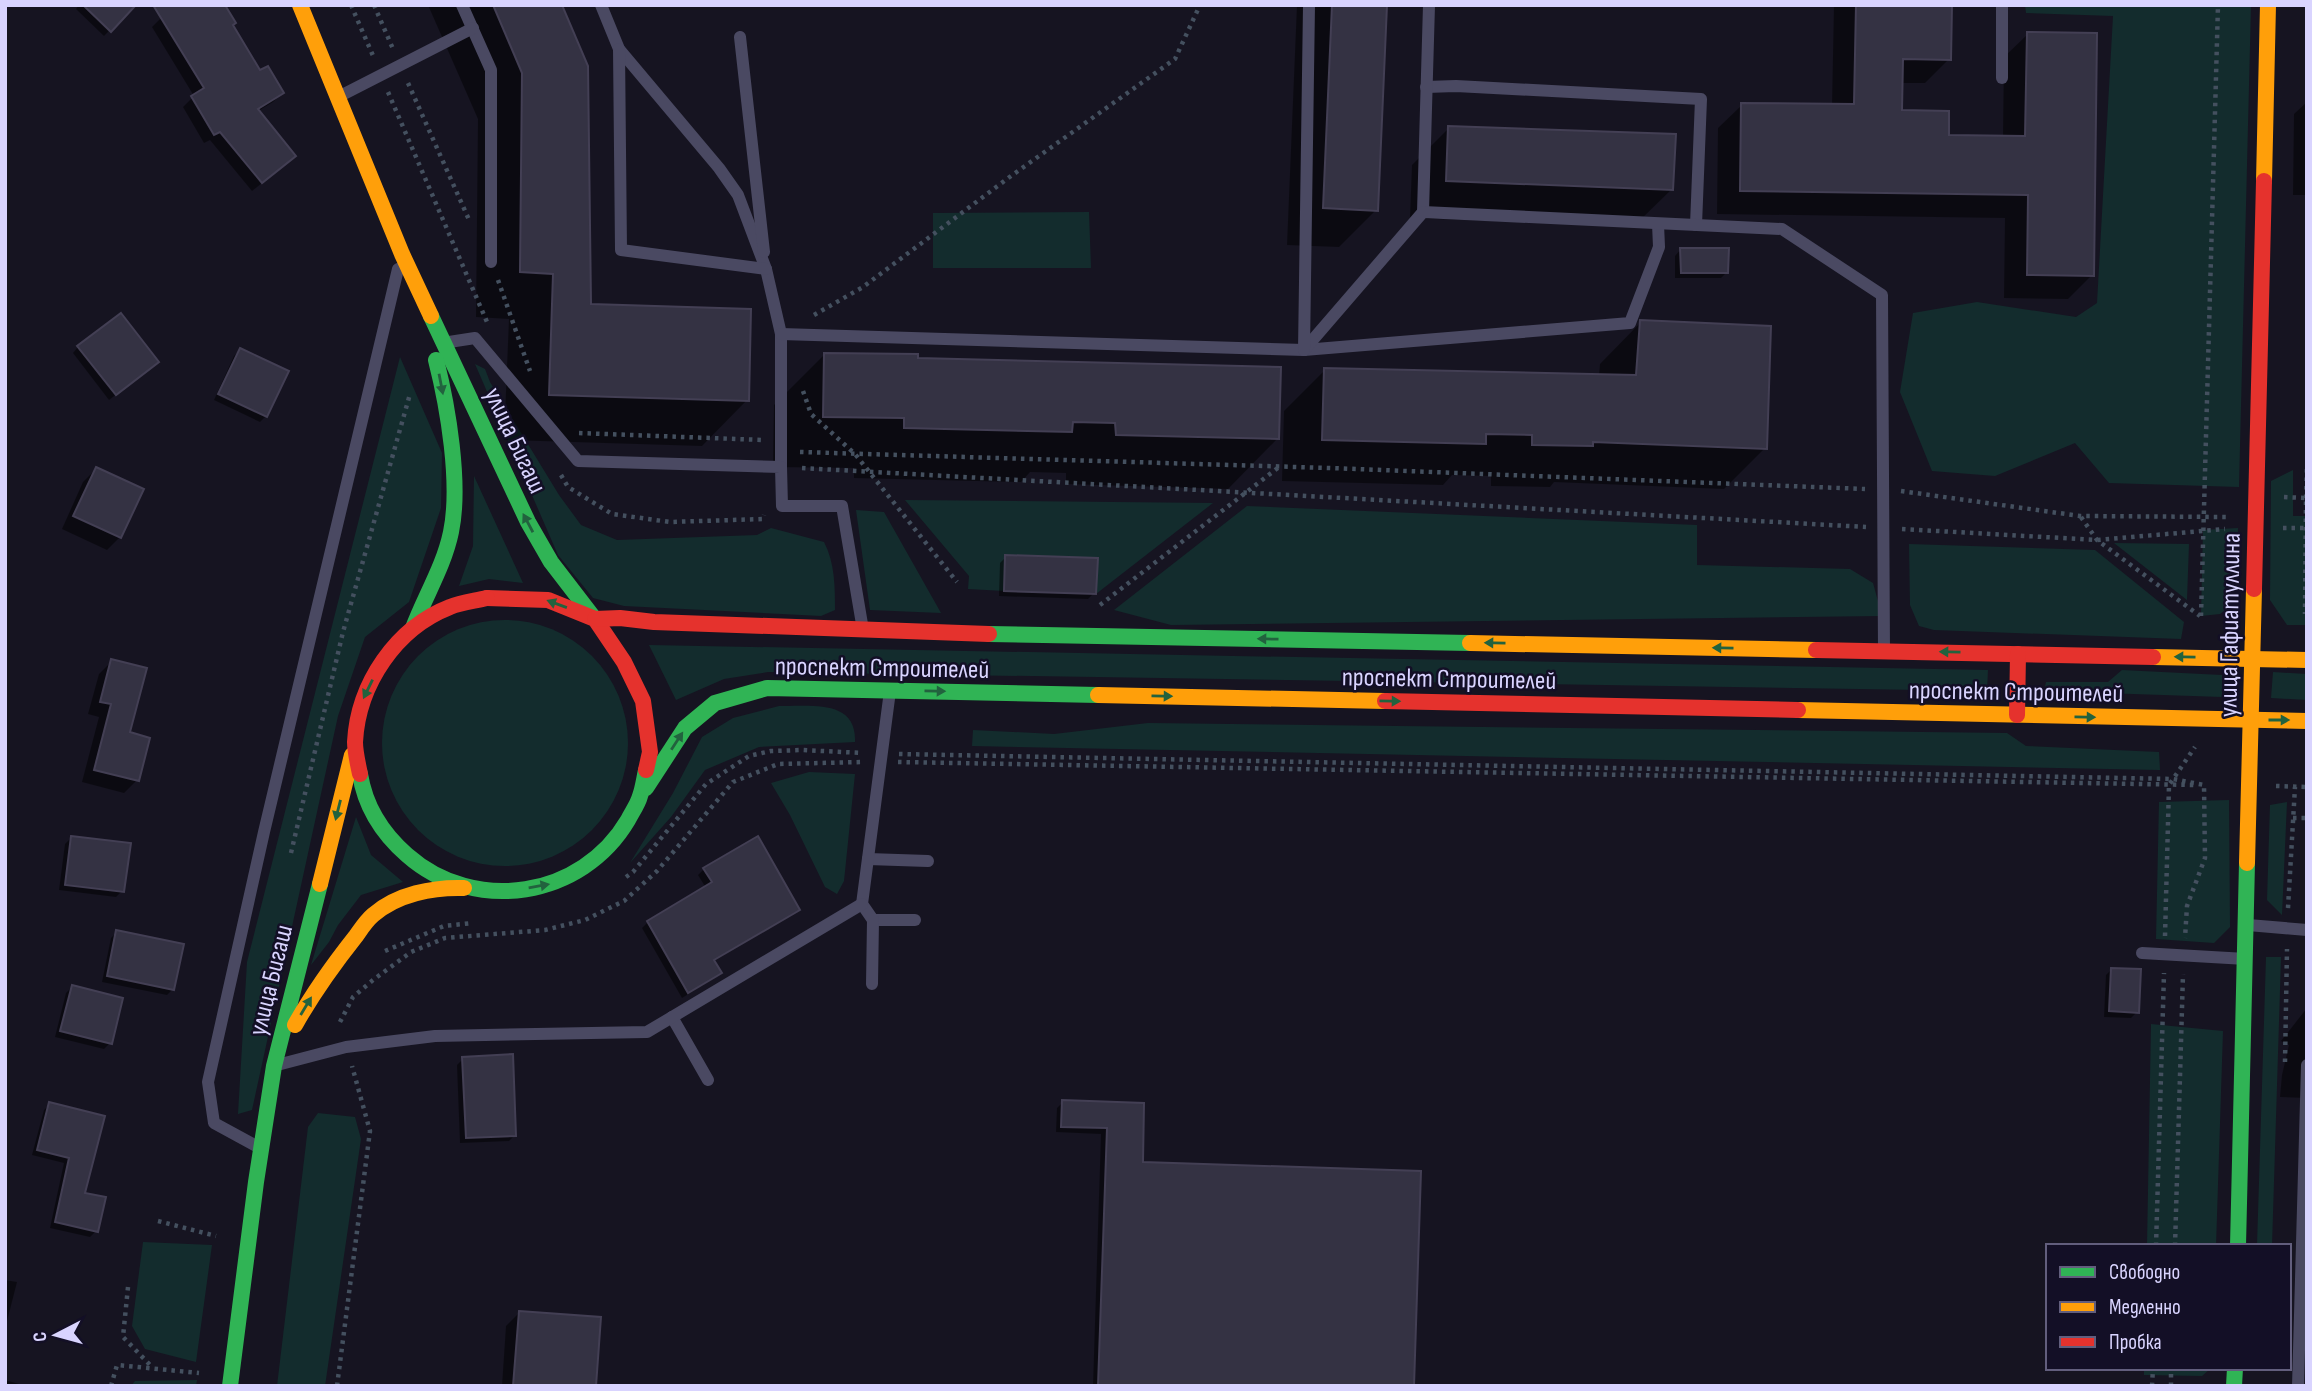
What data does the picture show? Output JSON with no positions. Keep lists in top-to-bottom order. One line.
{"streets":{"street":["улица Бигаш","улица Гафиатуллина","проспект Строителей"]},"crossings":[["улица Бигаш","проспект Строителей"],["улица Гафиатуллина","проспект Строителей"]],"legend":["Свободно","Медленно","Пробка"],"north":"left"}
